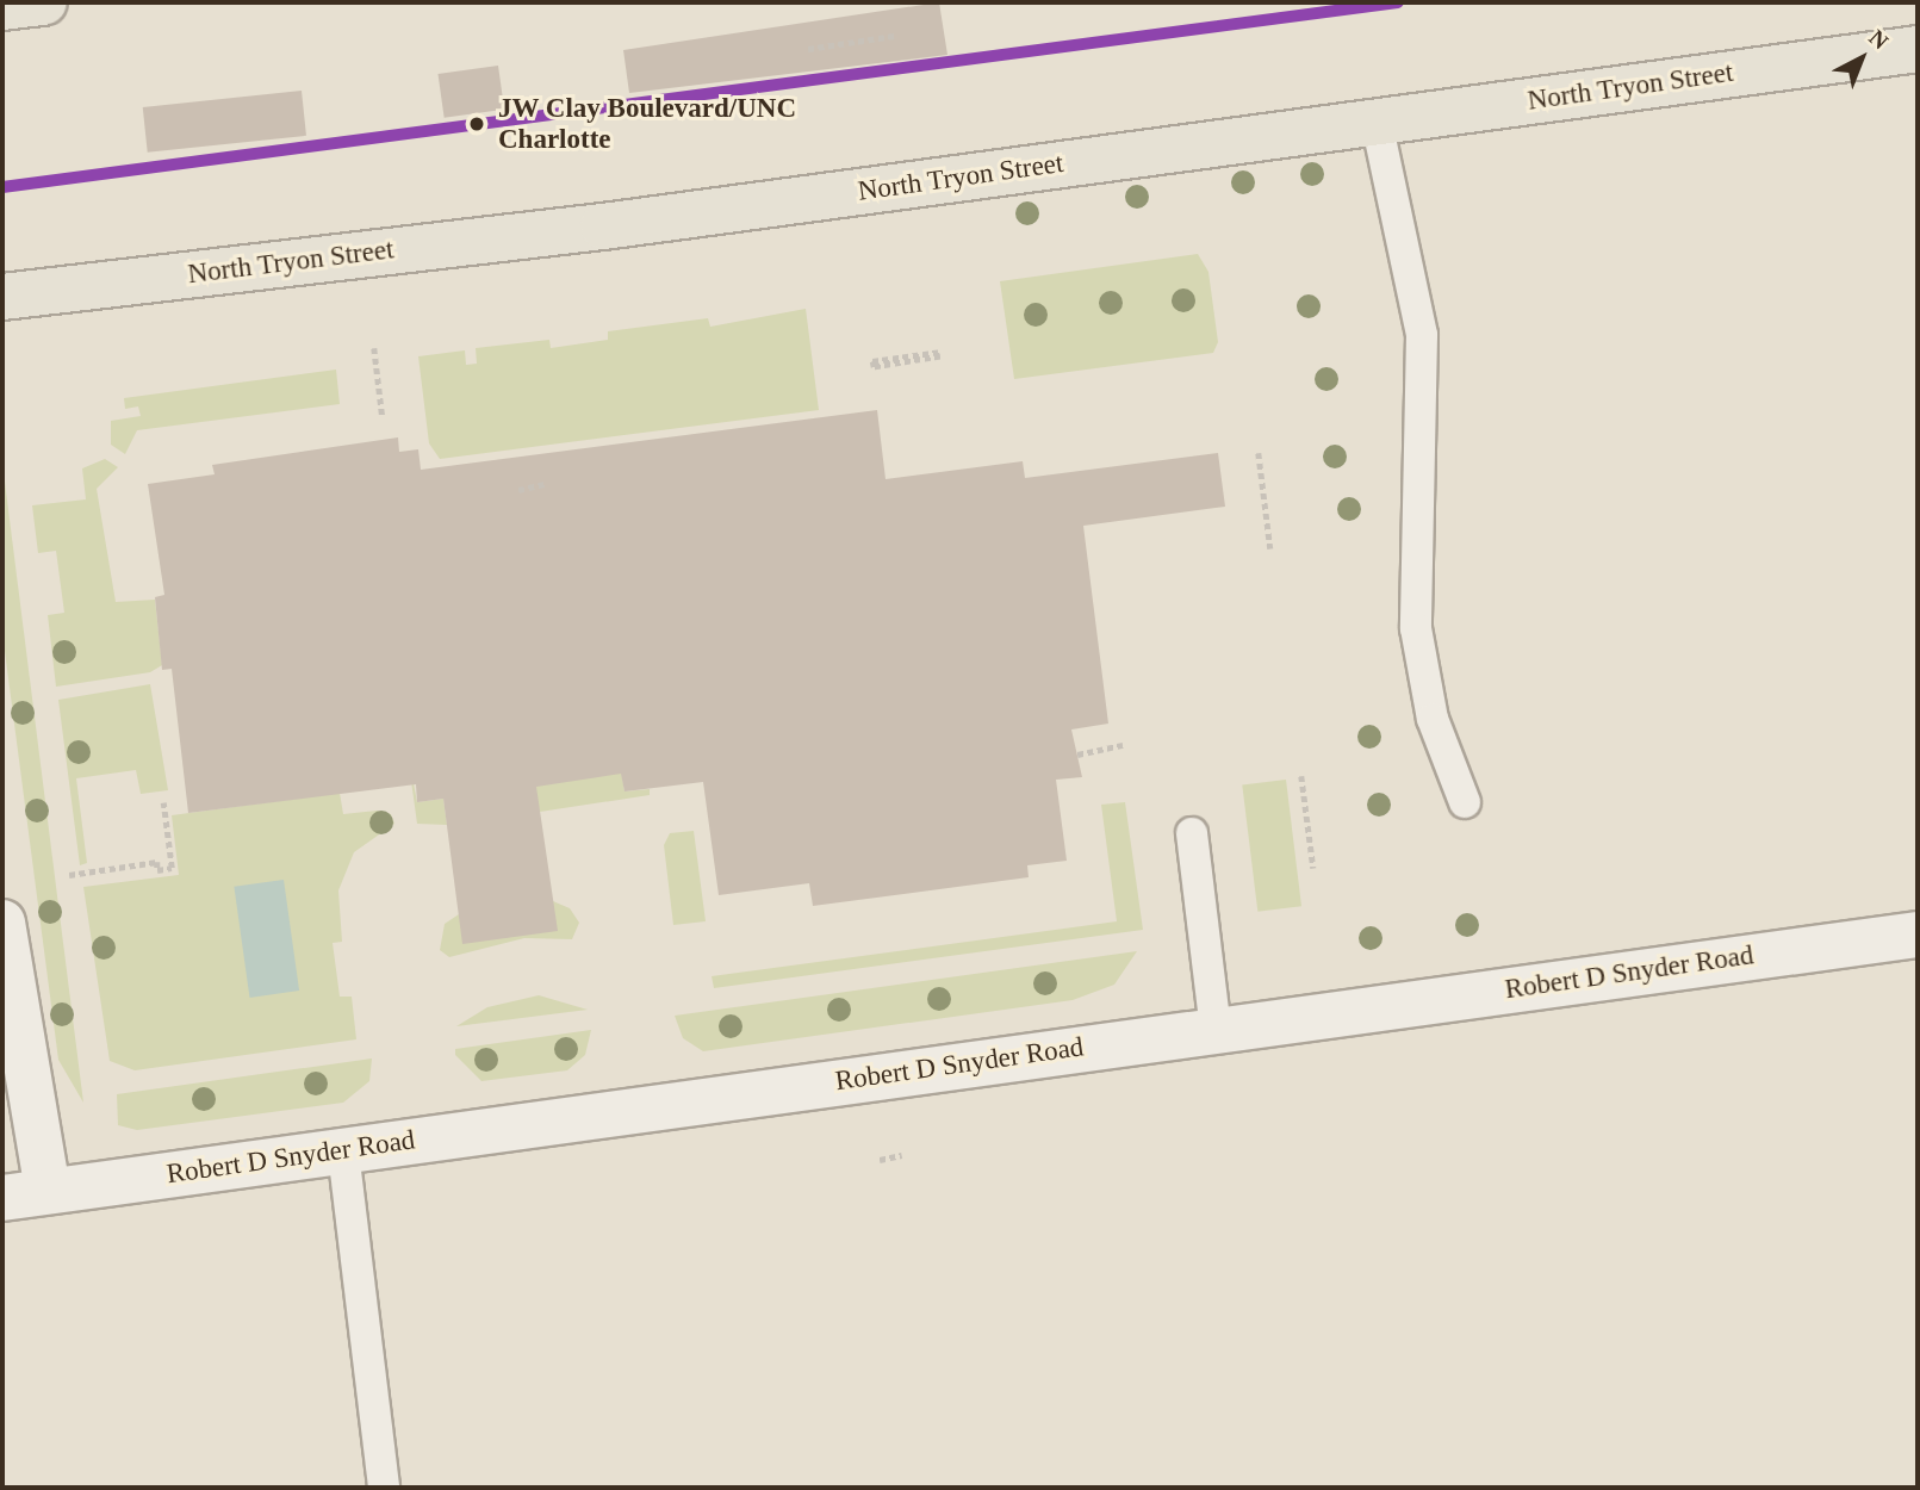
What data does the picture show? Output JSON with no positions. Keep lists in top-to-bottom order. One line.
{"streets":{"main road":["North Tryon Street"],"street":["Robert D Snyder Road"]},"places":["JW Clay Boulevard/UNC Charlotte"],"north":"top right"}
